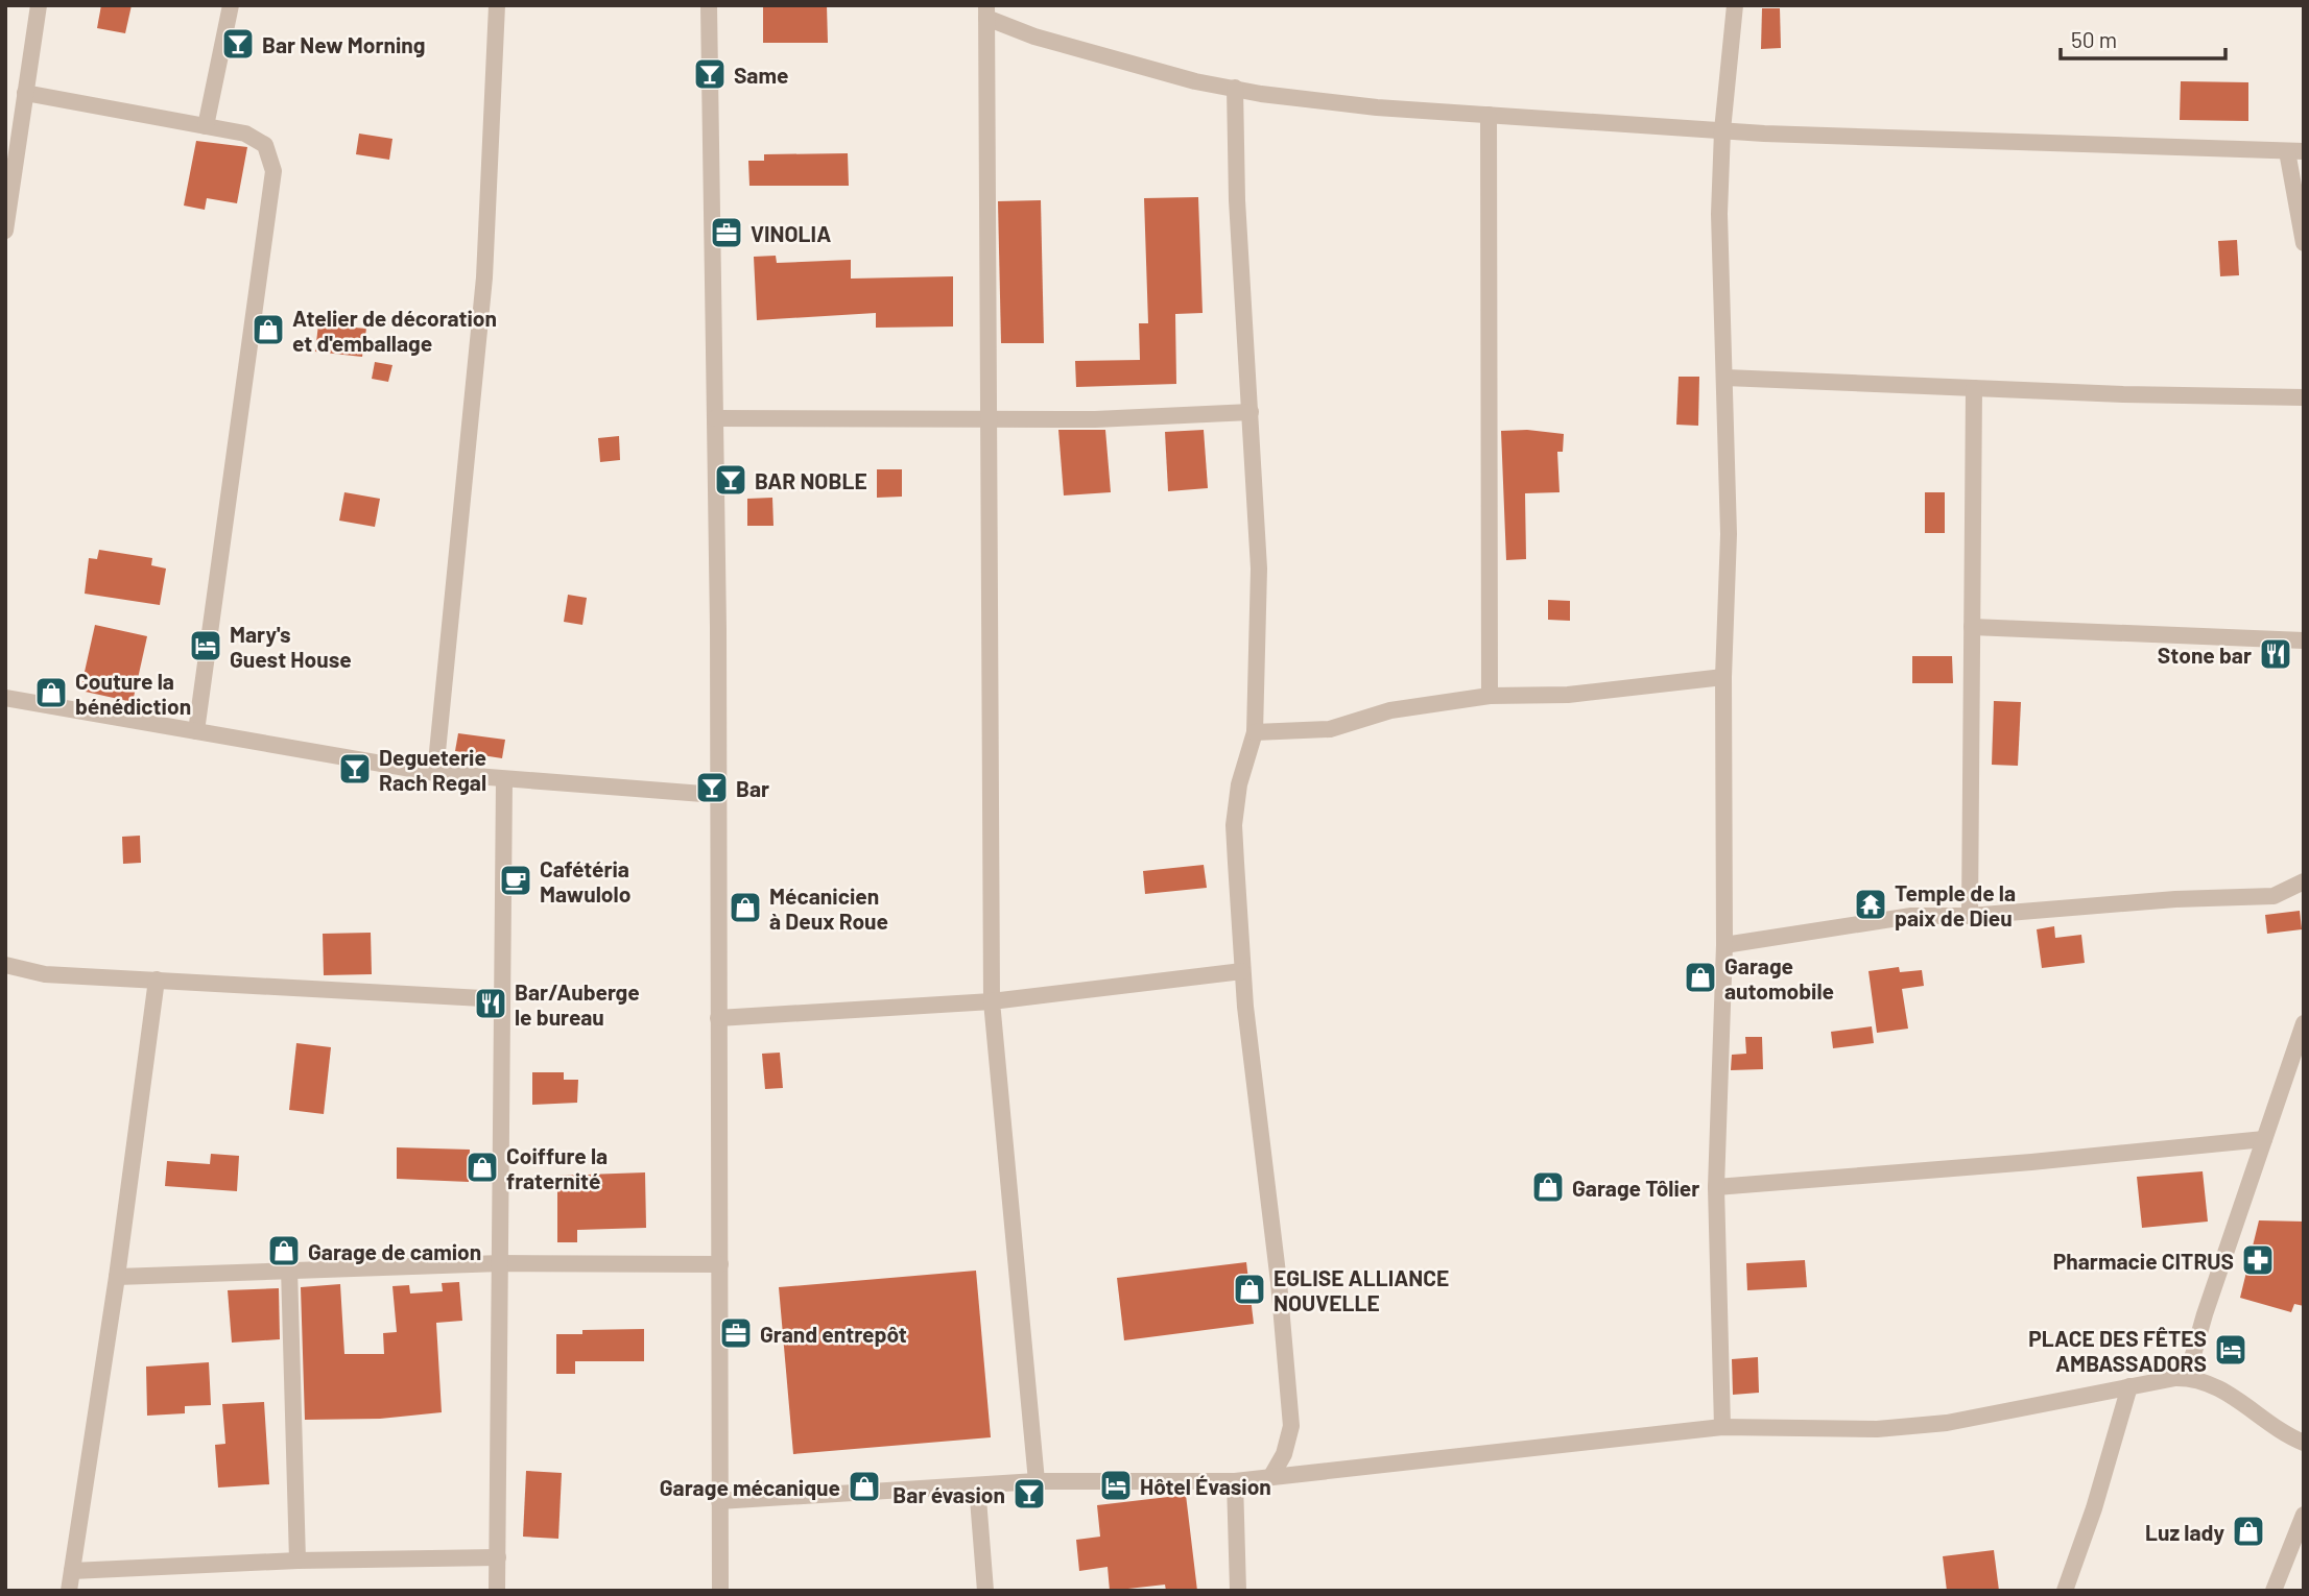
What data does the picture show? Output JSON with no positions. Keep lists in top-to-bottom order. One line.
{"places":{"bar":["Bar New Morning","Same","BAR NOBLE","Degueterie Rach Regal","Bar","Bar évasion"],"office":["VINOLIA","Grand entrepôt"],"shop":["Atelier de décoration et d'emballage","Couture la bénédiction","Mécanicien à Deux Roue","Garage automobile","Coiffure la fraternité","Garage Tôlier","Garage de camion","EGLISE ALLIANCE NOUVELLE","Garage mécanique","Luz lady"],"hotel":["Mary's Guest House","PLACE DES FÊTES AMBASSADORS","Hôtel Évasion"],"restaurant":["Stone bar","Bar/Auberge le bureau"],"cafe":["Cafétéria Mawulolo"],"temple":["Temple de la paix de Dieu"],"pharmacy":["Pharmacie CITRUS"]},"scale_bar":"50 m"}
